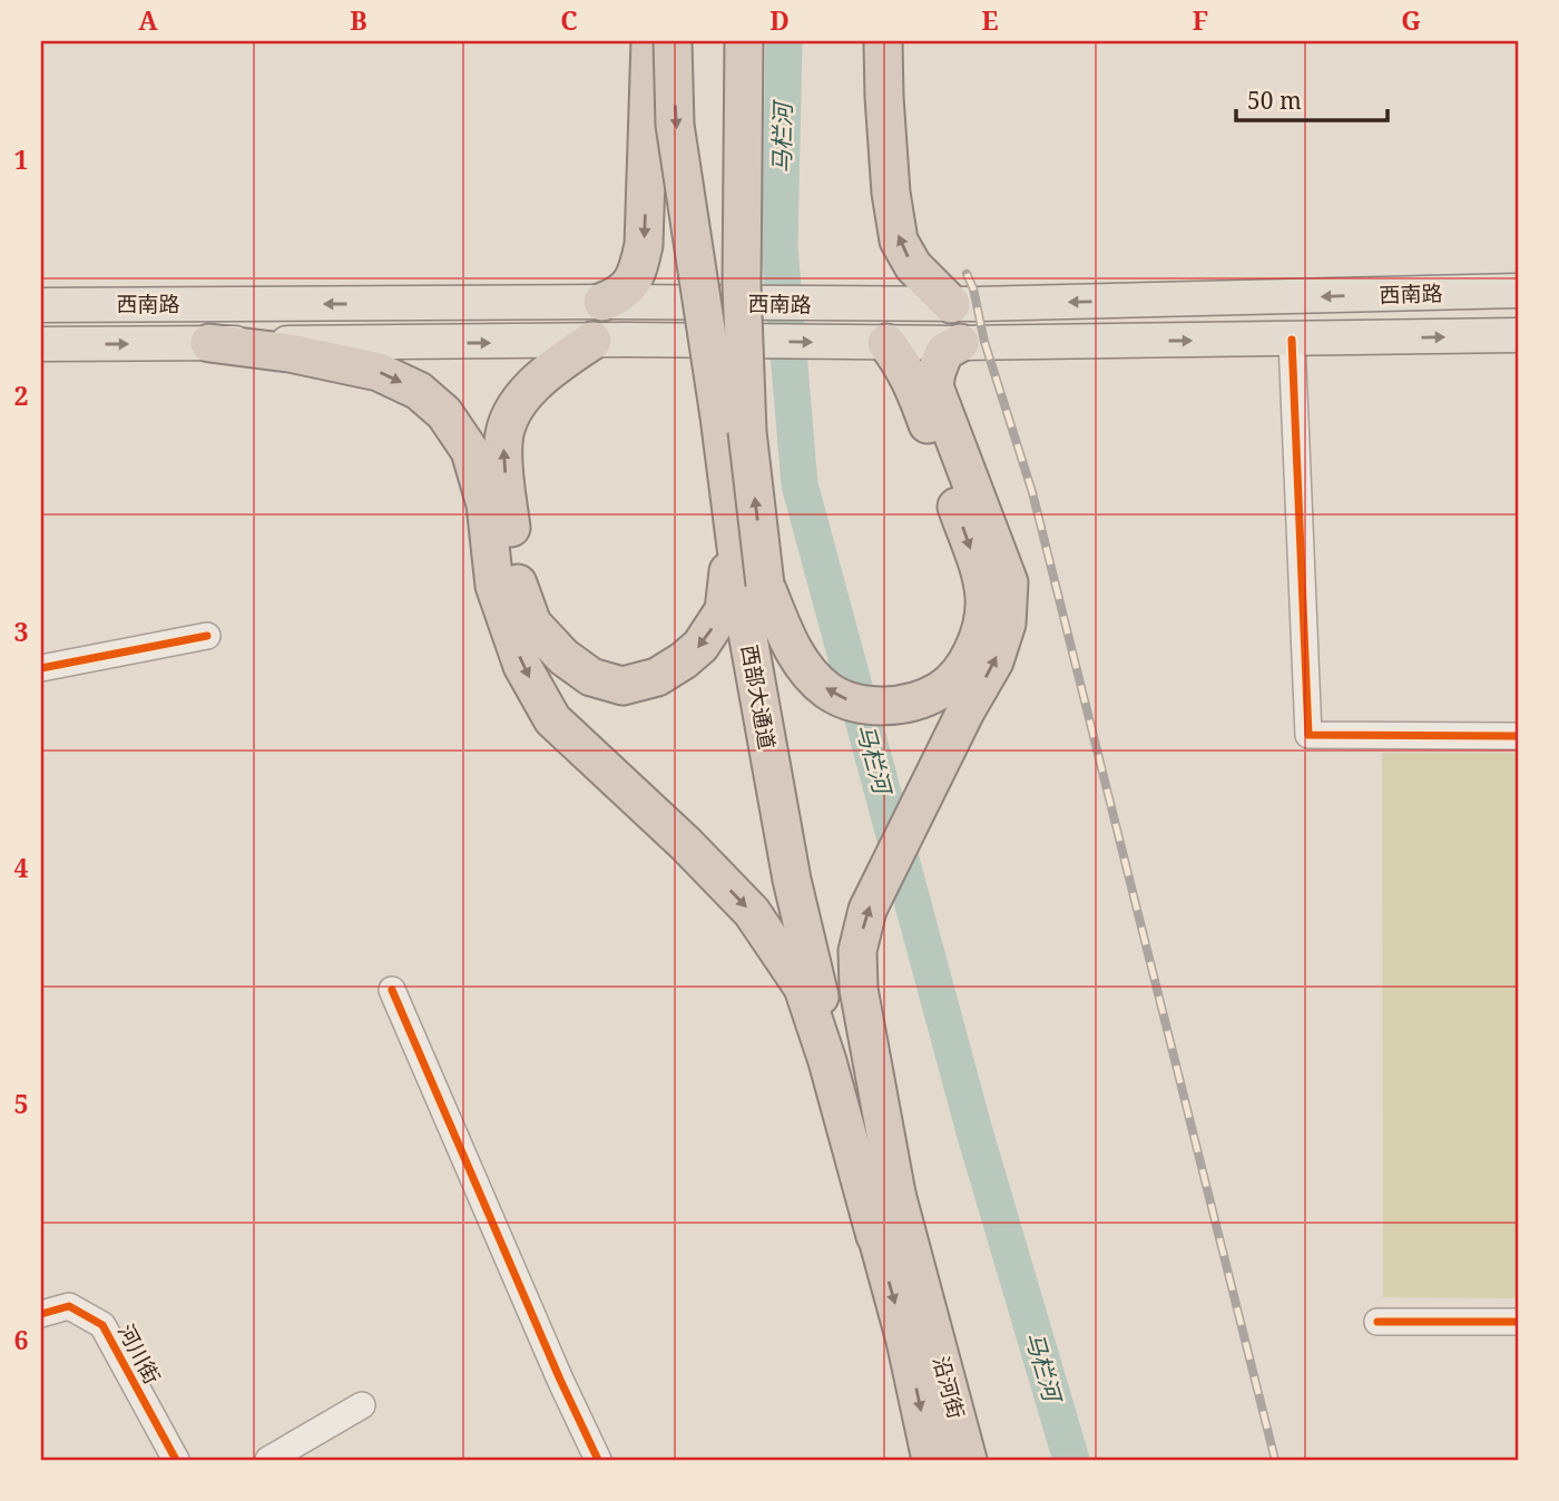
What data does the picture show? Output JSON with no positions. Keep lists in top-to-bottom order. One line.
{"streets":{"highway":["西部大通道","沿河街"],"main road":["西南路"],"street":["河川街"]},"crossings":[["西部大通道","沿河街"]],"water":["马栏河"],"scale_bar":"50 m","grid":{"columns":["A","B","C","D","E","F","G"],"rows":["1","2","3","4","5","6"]}}
